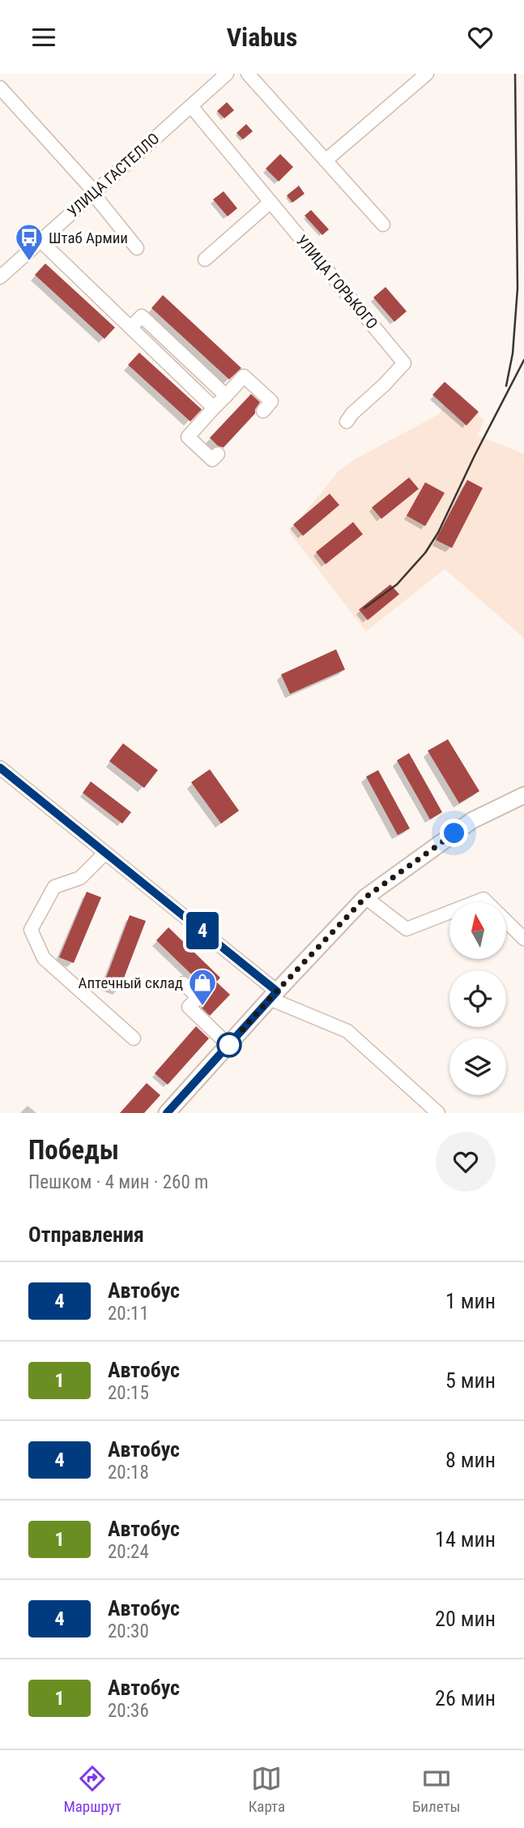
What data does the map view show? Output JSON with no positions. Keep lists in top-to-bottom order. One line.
{"streets":{"street":["УЛИЦА ГАСТЕЛЛО","УЛИЦА ГОРЬКОГО"]},"crossings":[["УЛИЦА ГАСТЕЛЛО","УЛИЦА ГОРЬКОГО"]],"places":{"bus stop":["Штаб Армии"],"shop":["Аптечный склад"]},"lines":["bus line 4"],"north":"top","page":{"header":"Viabus","on_map":"4","heading":[["Победы","Пешком · 4 мин · 260 m"],"Отправления"],"list":[{"mark":"4","name":"Автобус","note":"20:11","value":"1 мин"},{"mark":"1","name":"Автобус","note":"20:15","value":"5 мин"},{"mark":"4","name":"Автобус","note":"20:18","value":"8 мин"},{"mark":"1","name":"Автобус","note":"20:24","value":"14 мин"},{"mark":"4","name":"Автобус","note":"20:30","value":"20 мин"},{"mark":"1","name":"Автобус","note":"20:36","value":"26 мин"}],"tabs":["Маршрут","Карта","Билеты"]}}
